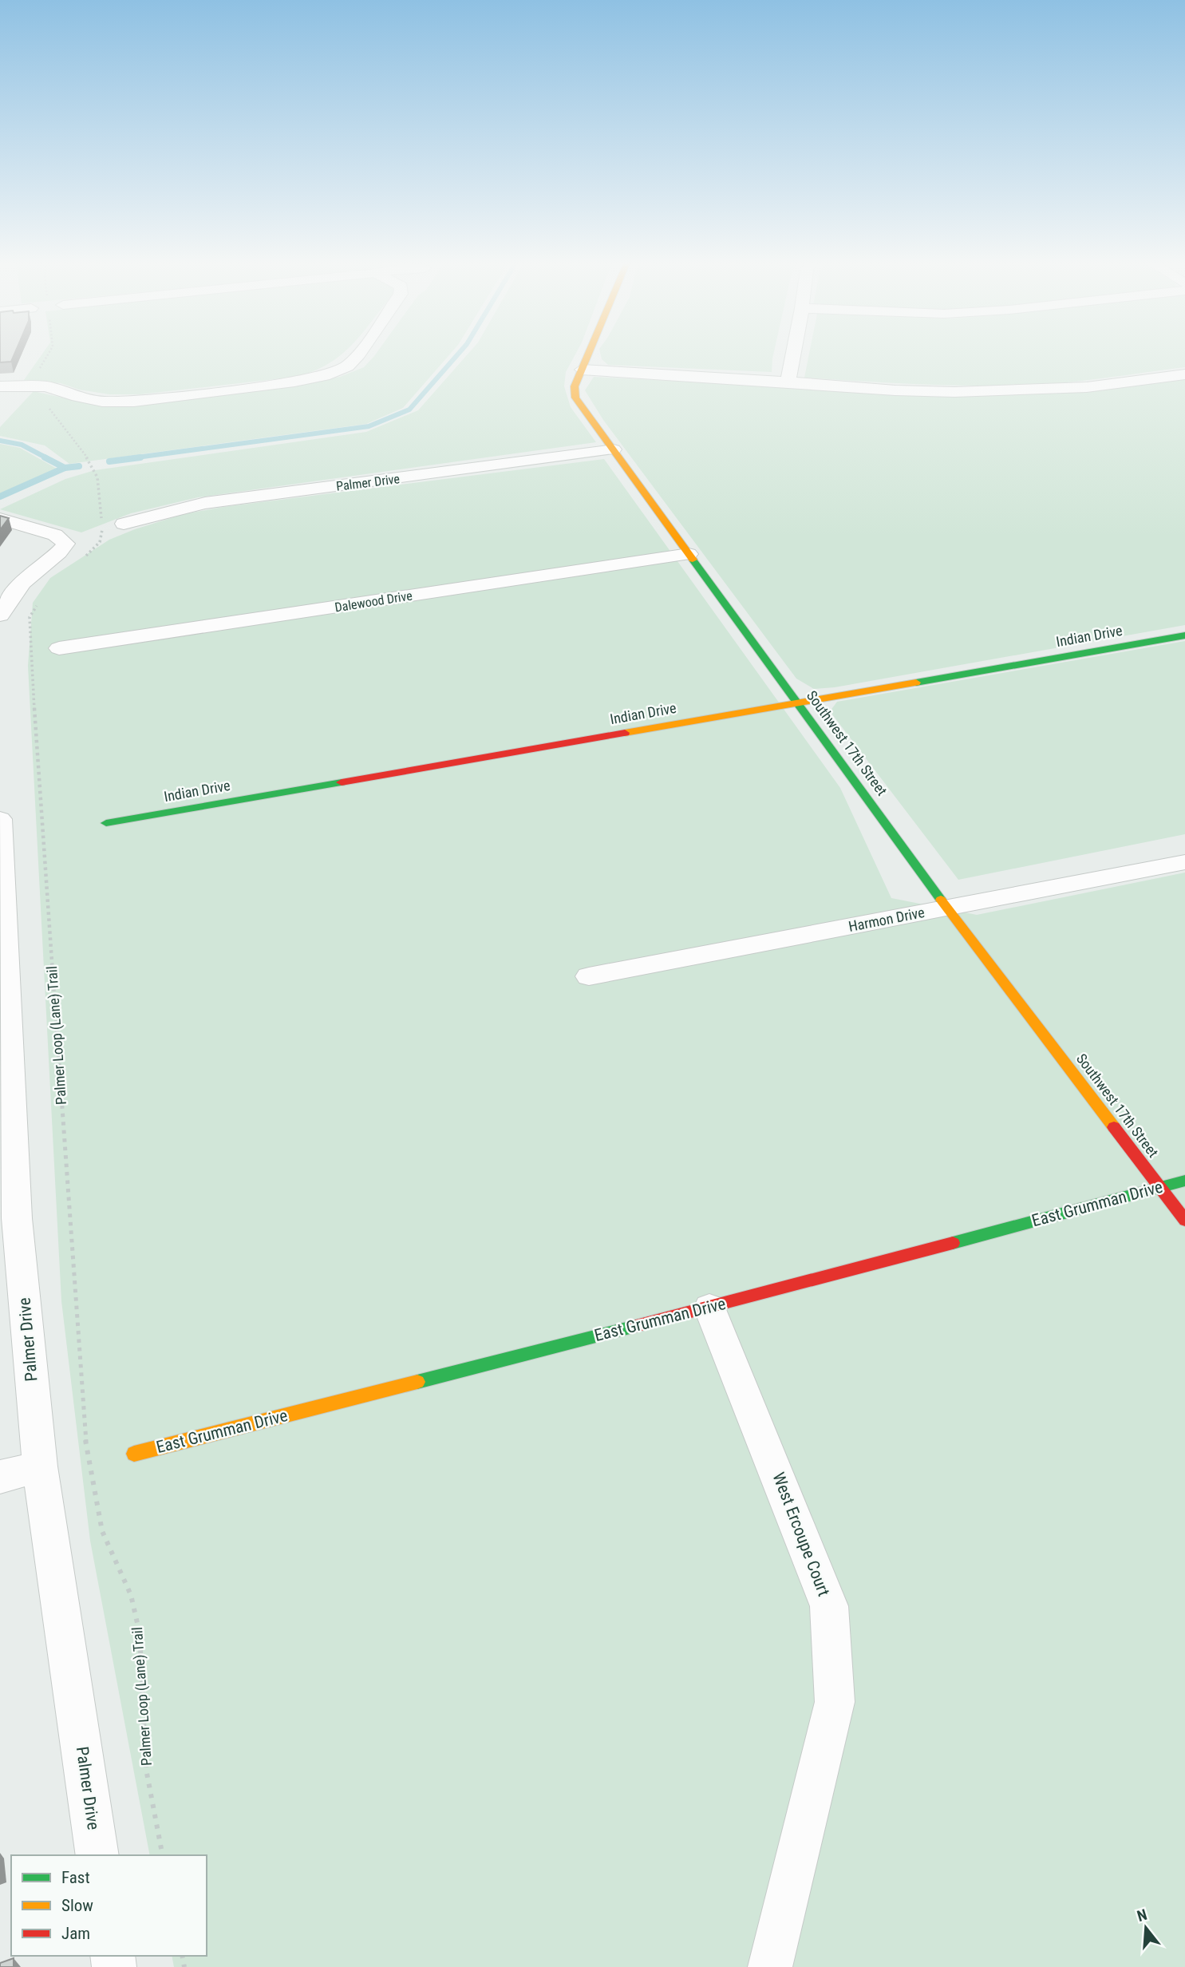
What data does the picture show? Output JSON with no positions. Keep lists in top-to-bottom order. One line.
{"streets":{"street":["Palmer Drive","Dalewood Drive","Indian Drive","Southwest 17th Street","Harmon Drive","East Grumman Drive","West Ercoupe Court"],"path":["Palmer Loop (Lane) Trail"]},"crossings":[["Palmer Drive","Southwest 17th Street"],["Dalewood Drive","Southwest 17th Street"],["Indian Drive","Southwest 17th Street"],["Southwest 17th Street","Harmon Drive"],["Southwest 17th Street","East Grumman Drive"],["East Grumman Drive","West Ercoupe Court"]],"legend":["Fast","Slow","Jam"],"north":"top"}
